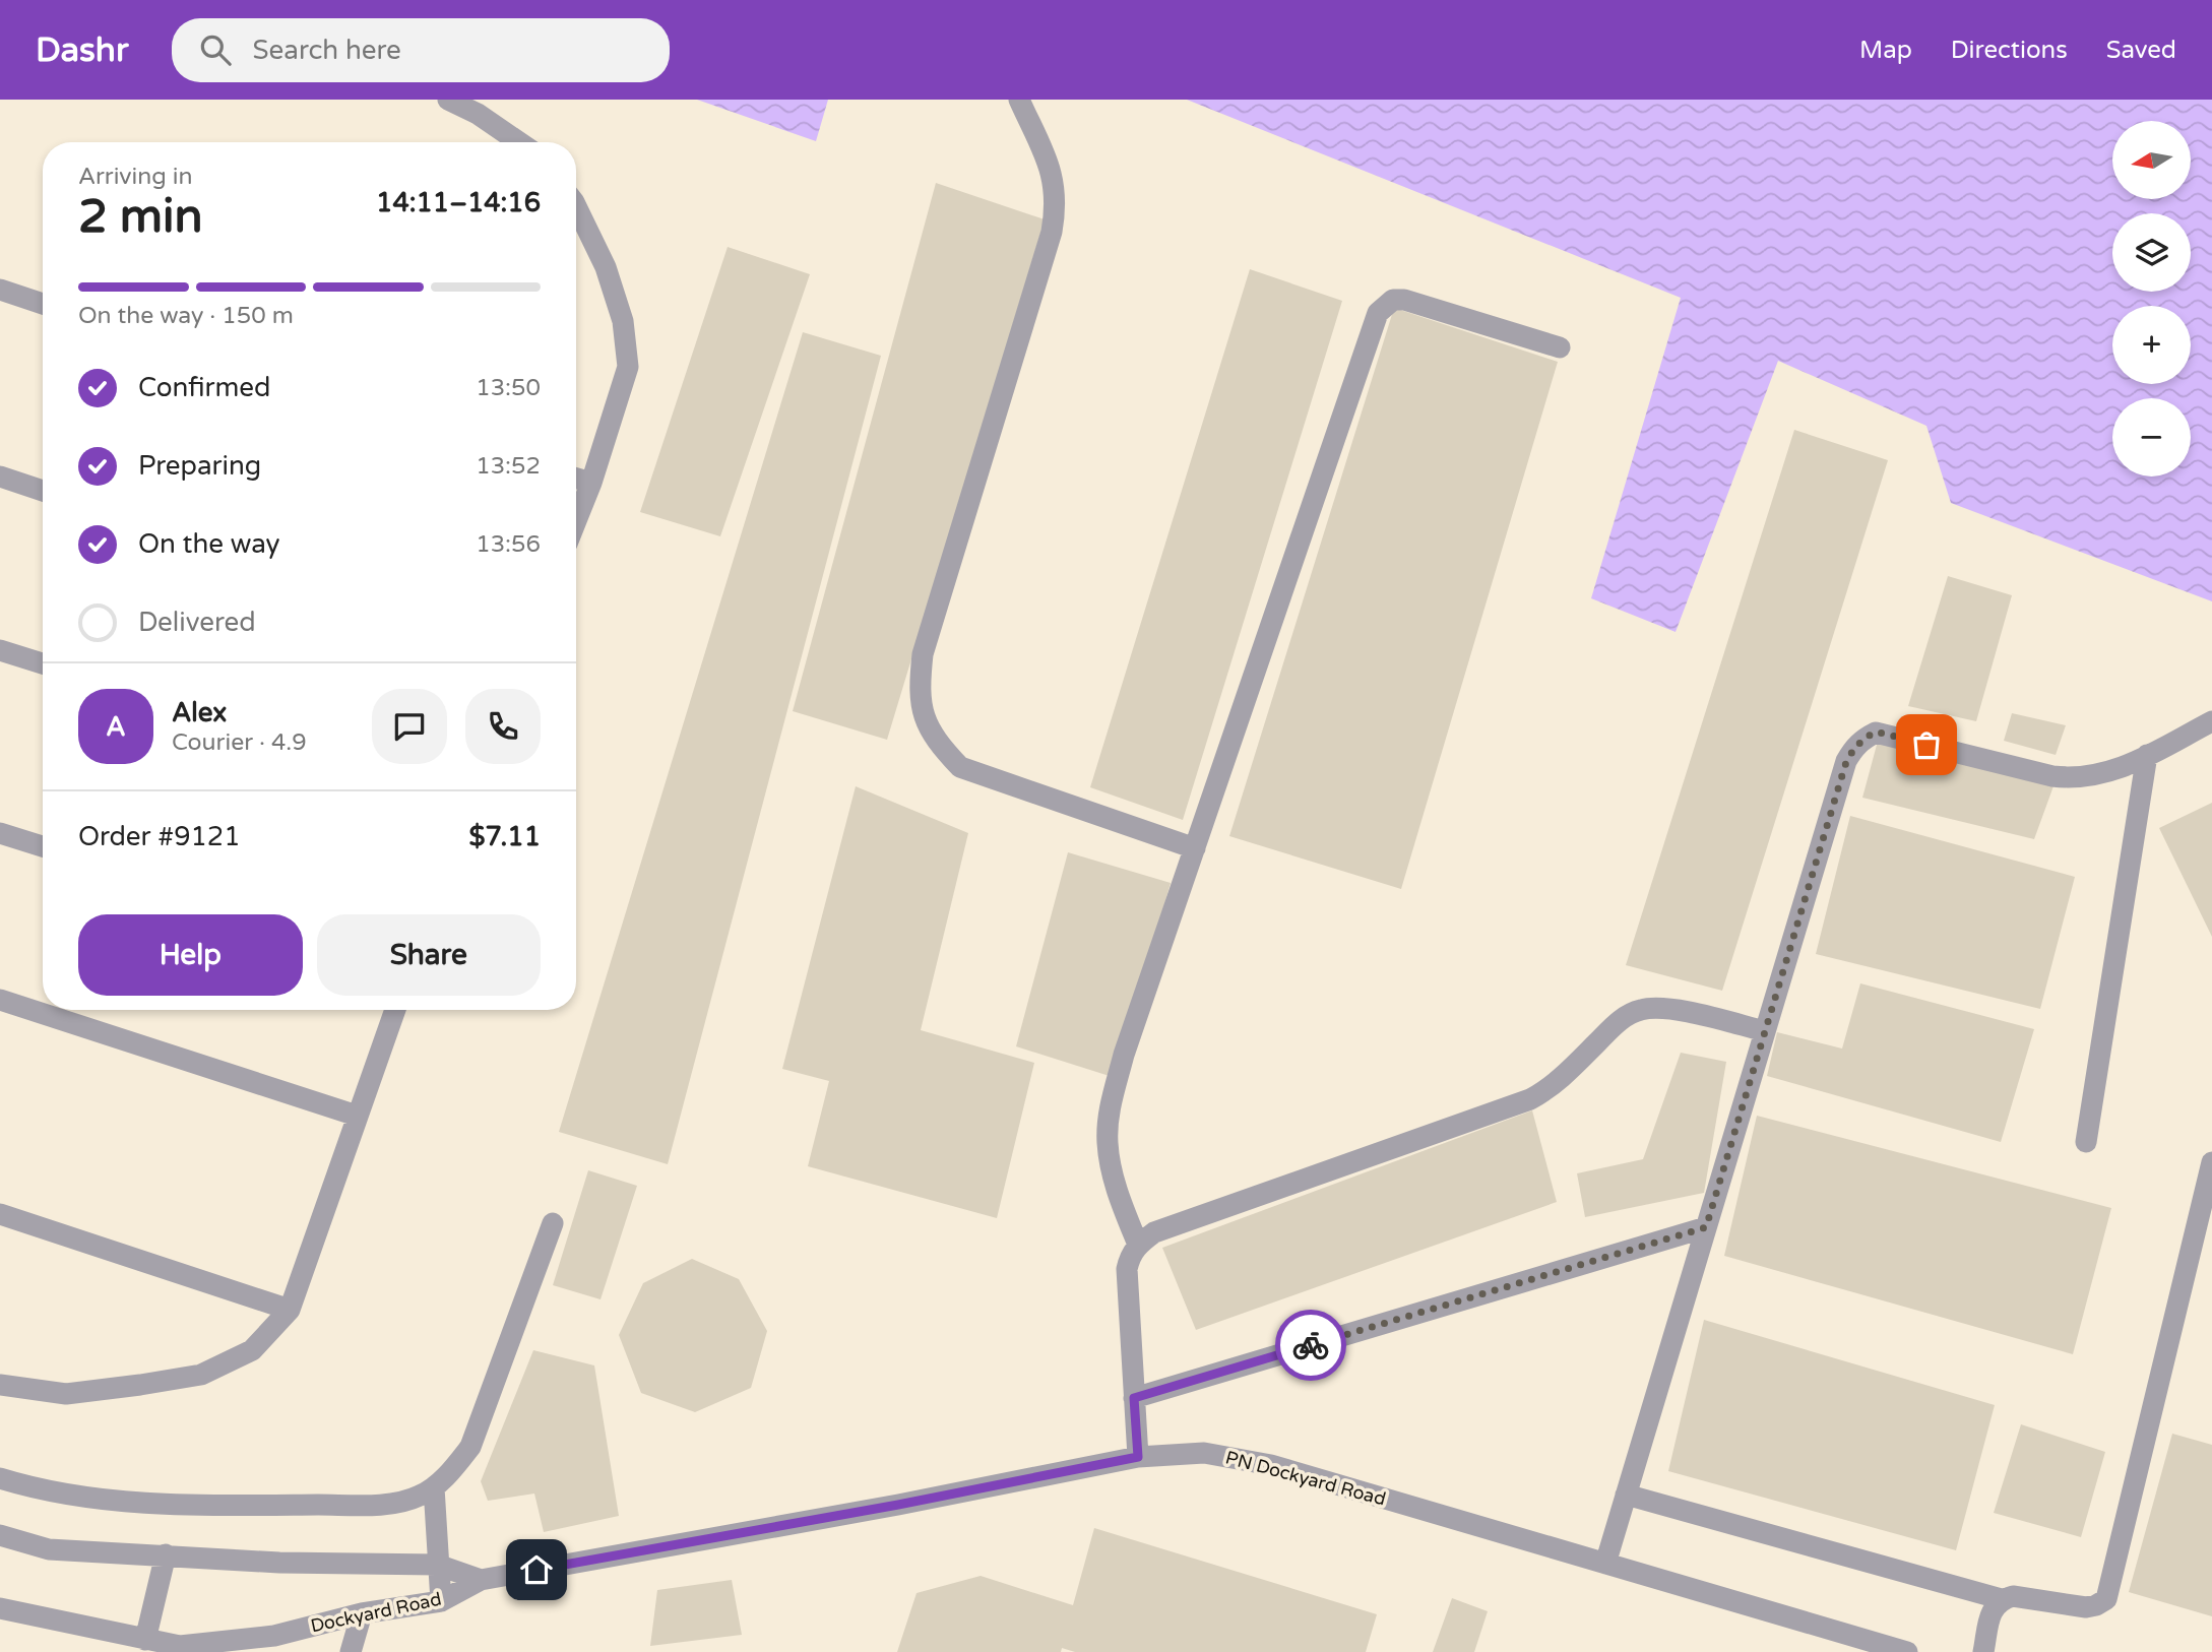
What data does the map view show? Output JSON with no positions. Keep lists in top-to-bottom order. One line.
{"streets":{"street":["PN Dockyard Road","Dockyard Road"]},"crossings":[["PN Dockyard Road","Dockyard Road"]],"north":"left","page":{"header":"Dashr","search":"Search here","nav":["Map","Directions","Saved"],"map_buttons":["+","−"],"heading":["2 min","Arriving in","14:11–14:16"],"panel":["Alex","Courier · 4.9","Order #9121","$7.11"],"bar":"On the way · 150 m","list":[["Confirmed","13:50"],["Preparing","13:52"],["On the way","13:56"],"Delivered"],"round":"A","buttons":["Help","Share"]}}
